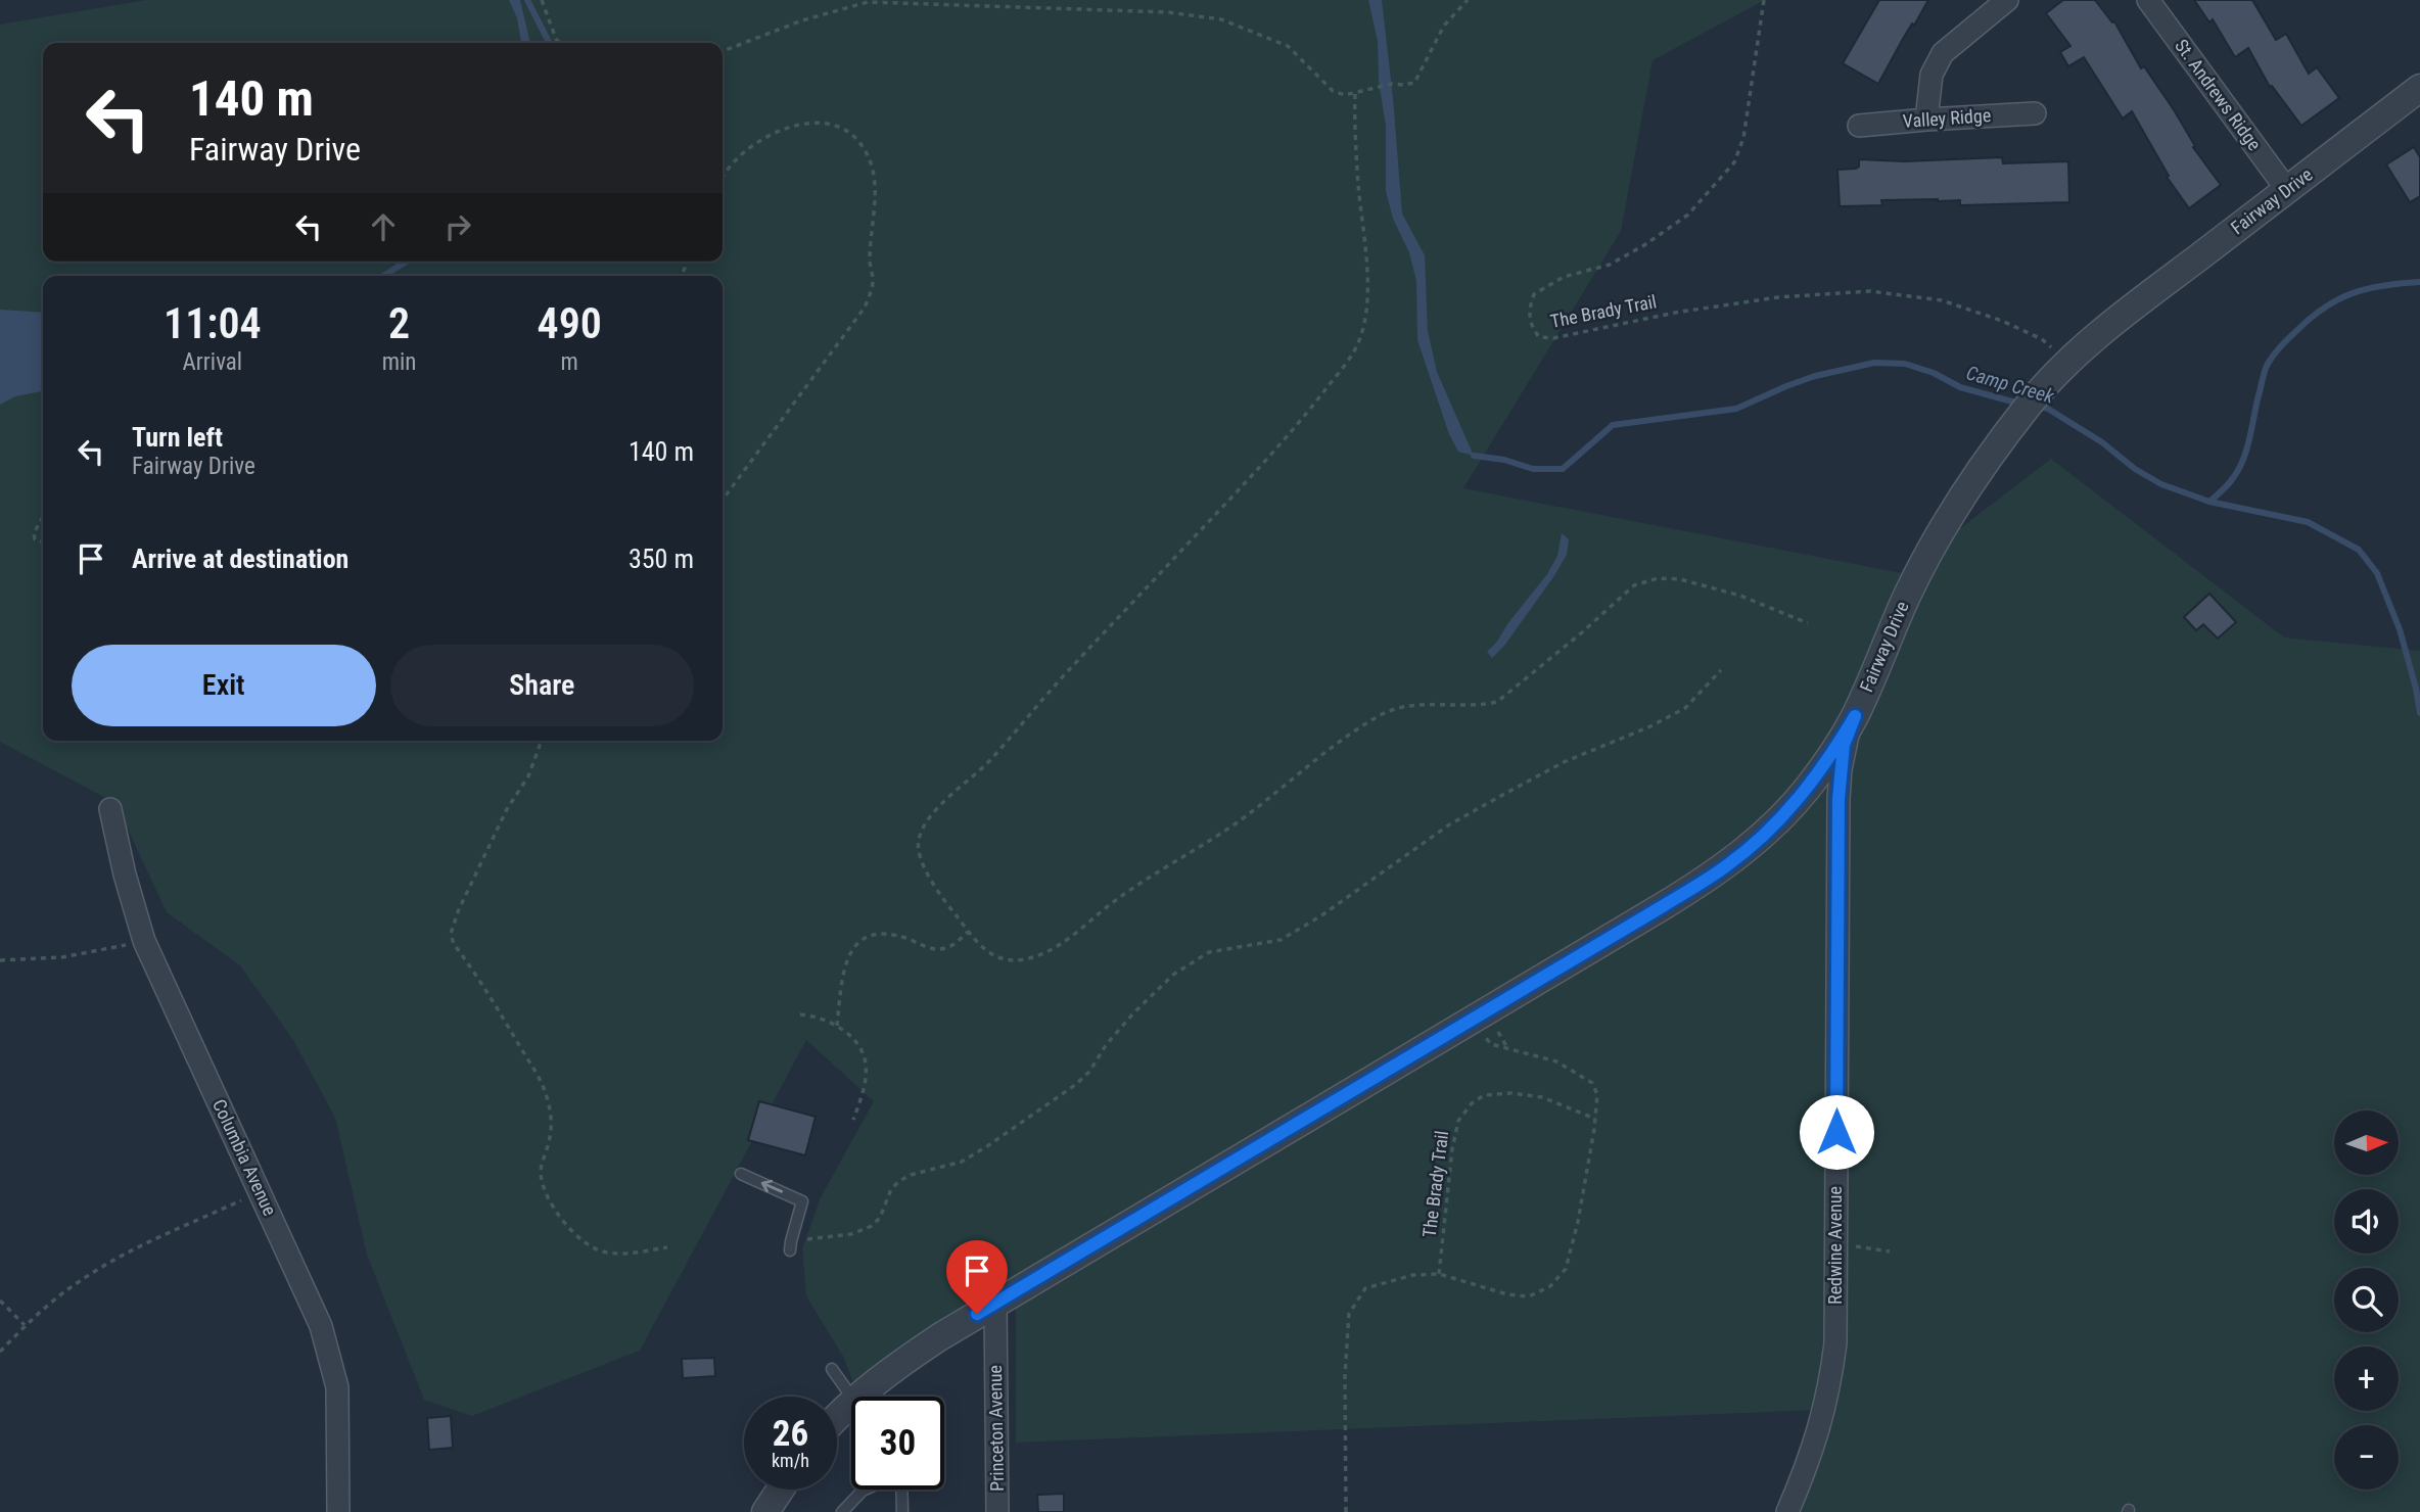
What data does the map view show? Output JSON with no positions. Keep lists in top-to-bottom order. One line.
{"streets":{"street":["St. Andrews Ridge","Valley Ridge","Fairway Drive","Columbia Avenue","Redwine Avenue","Princeton Avenue"],"path":["The Brady Trail"]},"crossings":[["St. Andrews Ridge","Fairway Drive"],["Fairway Drive","The Brady Trail"],["Fairway Drive","Redwine Avenue"],["Fairway Drive","Princeton Avenue"]],"water":["Camp Creek"],"north":"right","page":{"turn":["140 m","Fairway Drive"],"eta":["11:04","Arrival","2","min","490","m"],"list":[{"name":"Turn left","note":"Fairway Drive","value":"140 m"},{"name":"Arrive at destination","value":"350 m"}],"buttons":["Exit","Share"],"map_buttons":["+","−"],"speed":"26 km/h","limit":"30"}}
